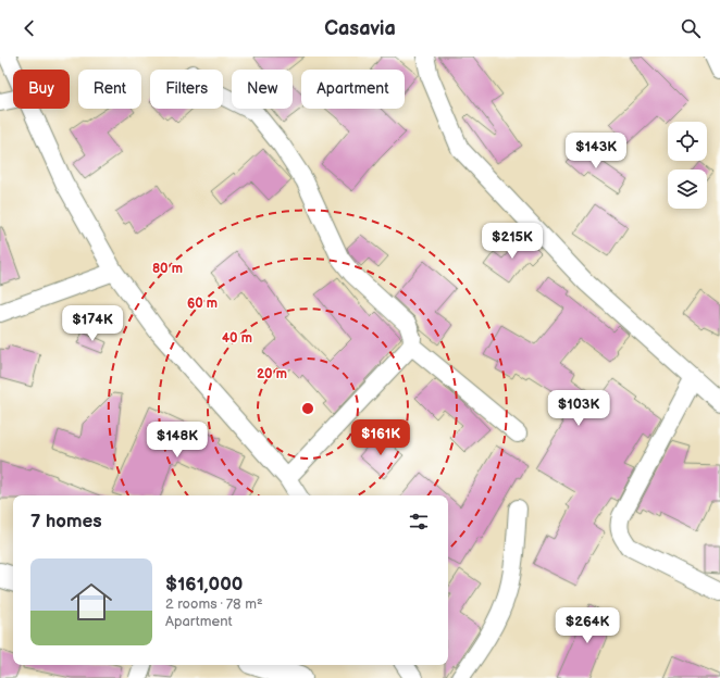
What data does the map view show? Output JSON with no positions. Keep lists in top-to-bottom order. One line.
{"page":{"header":"Casavia","chip":["Buy","Rent","Filters","New","Apartment"],"price":["$143K","$215K","$174K","$103K","$161K","$148K","$264K"],"heading":"7 homes","list":[{"name":"$161,000","note":"2 rooms · 78 m² · Apartment"}]},"rings":["80 m","60 m","40 m","20 m"]}
